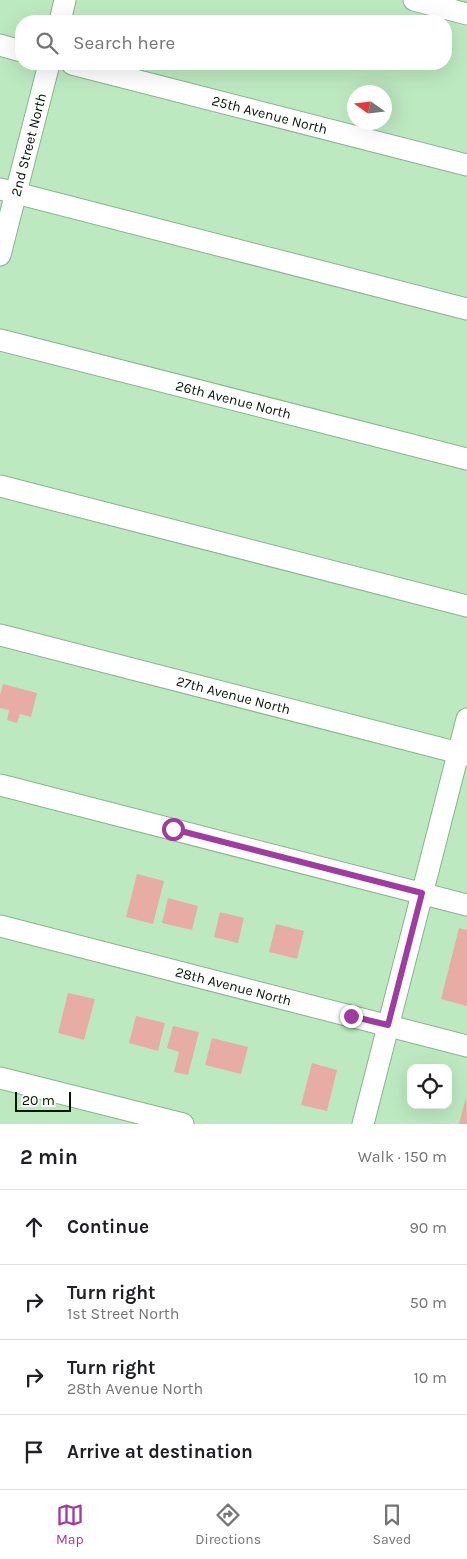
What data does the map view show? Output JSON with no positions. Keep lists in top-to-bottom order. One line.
{"streets":{"street":["25th Avenue North","2nd Street North","26th Avenue North","27th Avenue North","28th Avenue North"]},"scale_bar":"20 m","north":"left","page":{"search":"Search here","scale":"20 m","heading":["2 min","Walk · 150 m"],"list":[["Continue","90 m"],["Turn right","1st Street North","50 m"],["Turn right","28th Avenue North","10 m"],"Arrive at destination"],"nav":["Map","Directions","Saved"]}}
